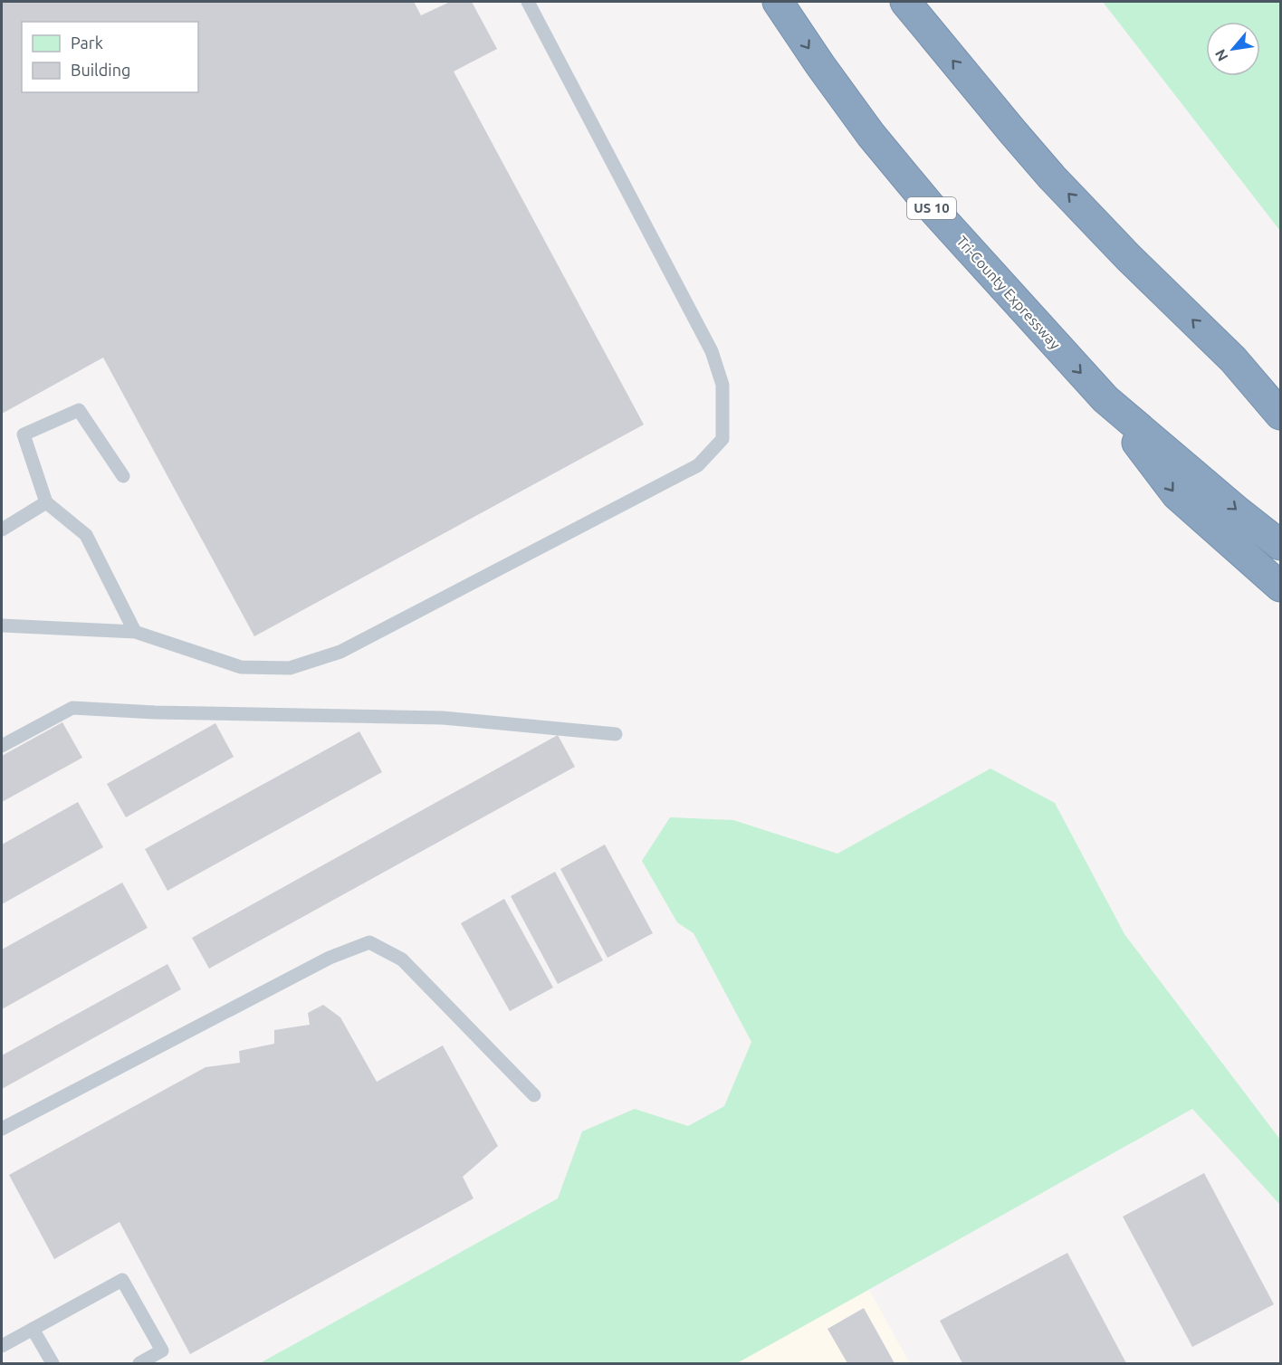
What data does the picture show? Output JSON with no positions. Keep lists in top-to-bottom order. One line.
{"streets":{"highway":["US 10","Tri-County Expressway"]},"legend":["Park","Building"],"north":"bottom left"}
